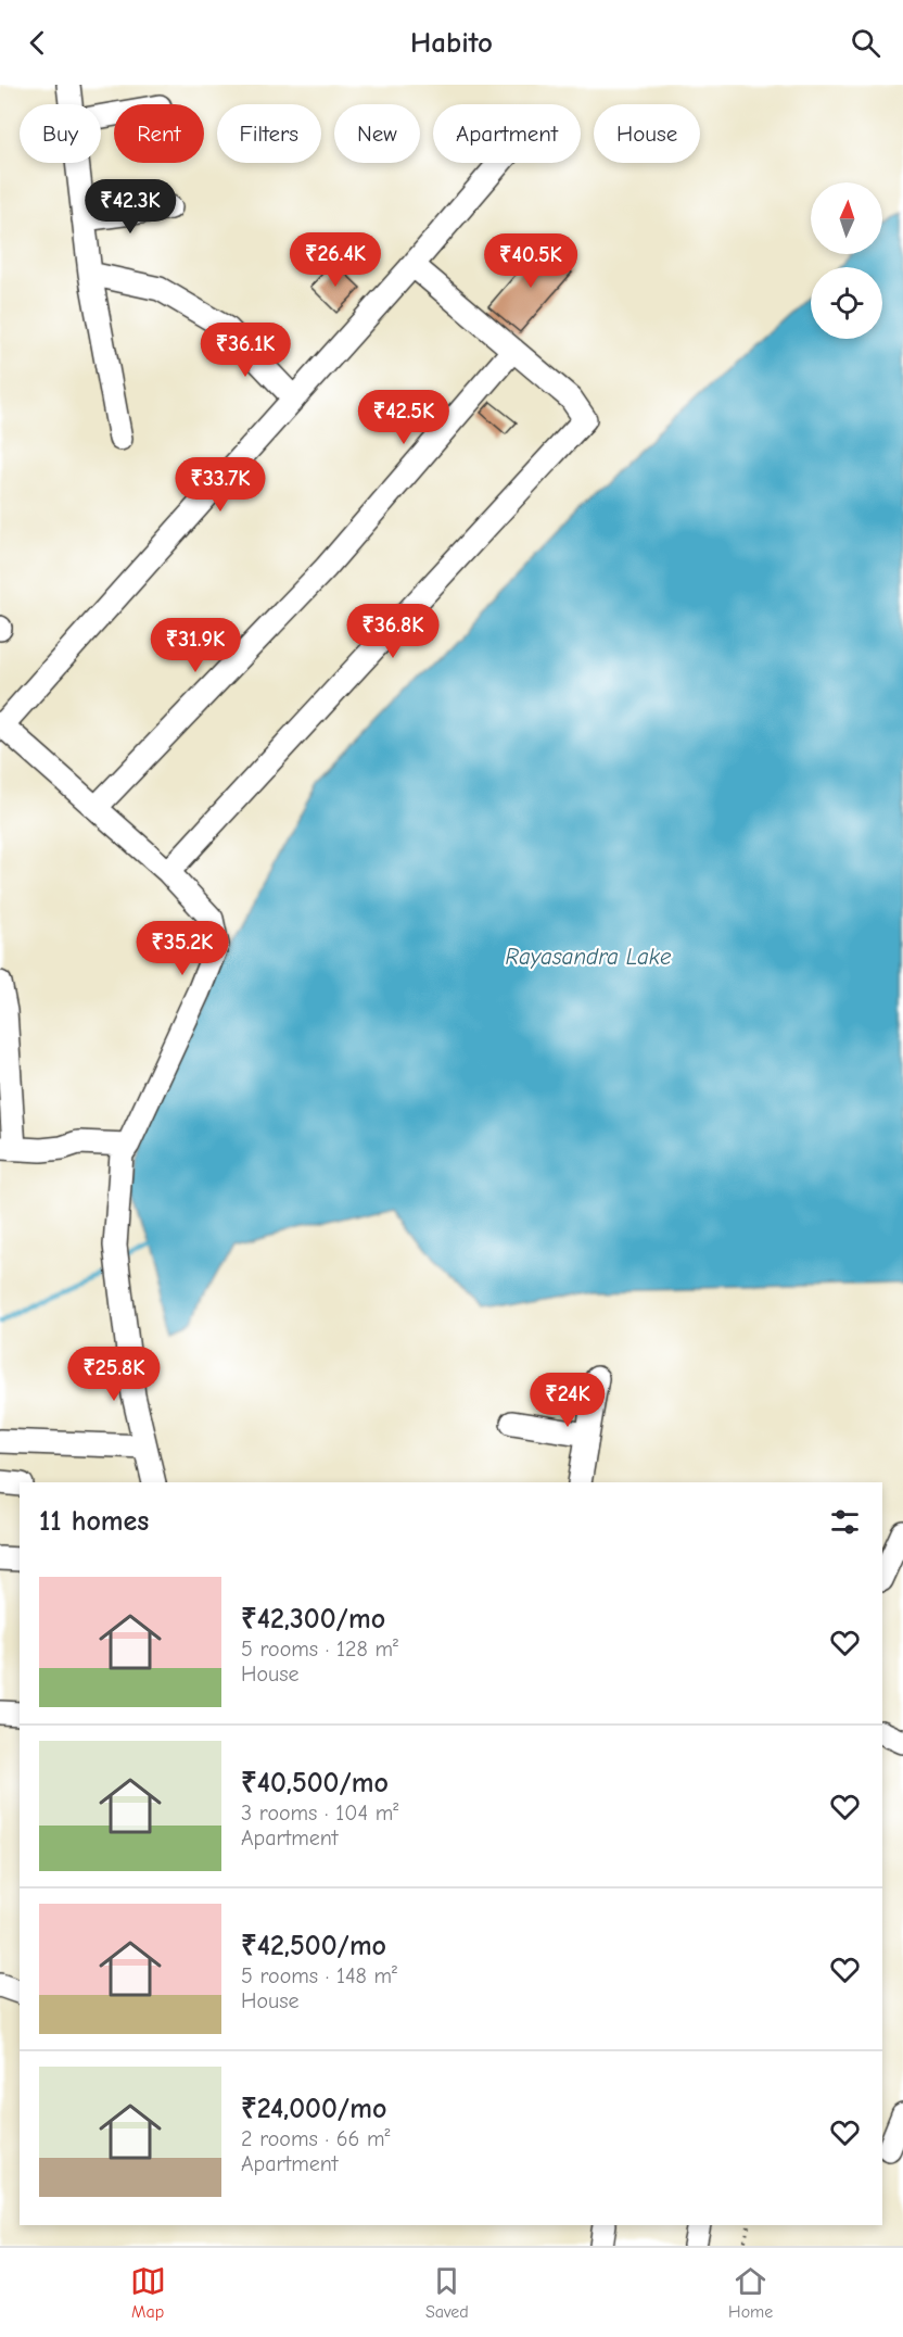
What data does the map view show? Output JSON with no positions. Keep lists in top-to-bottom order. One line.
{"water":["Rayasandra Lake"],"north":"top","page":{"header":"Habito","chip":["Buy","Rent","Filters","New","Apartment","House"],"price":["₹42.3K","₹26.4K","₹40.5K","₹36.1K","₹42.5K","₹33.7K","₹36.8K","₹31.9K","₹35.2K","₹25.8K","₹24K"],"heading":"11 homes","list":[{"name":"₹42,300/mo","note":"5 rooms · 128 m² · House"},{"name":"₹40,500/mo","note":"3 rooms · 104 m² · Apartment"},{"name":"₹42,500/mo","note":"5 rooms · 148 m² · House"},{"name":"₹24,000/mo","note":"2 rooms · 66 m² · Apartment"}],"tabs":["Map","Saved","Home"]}}
